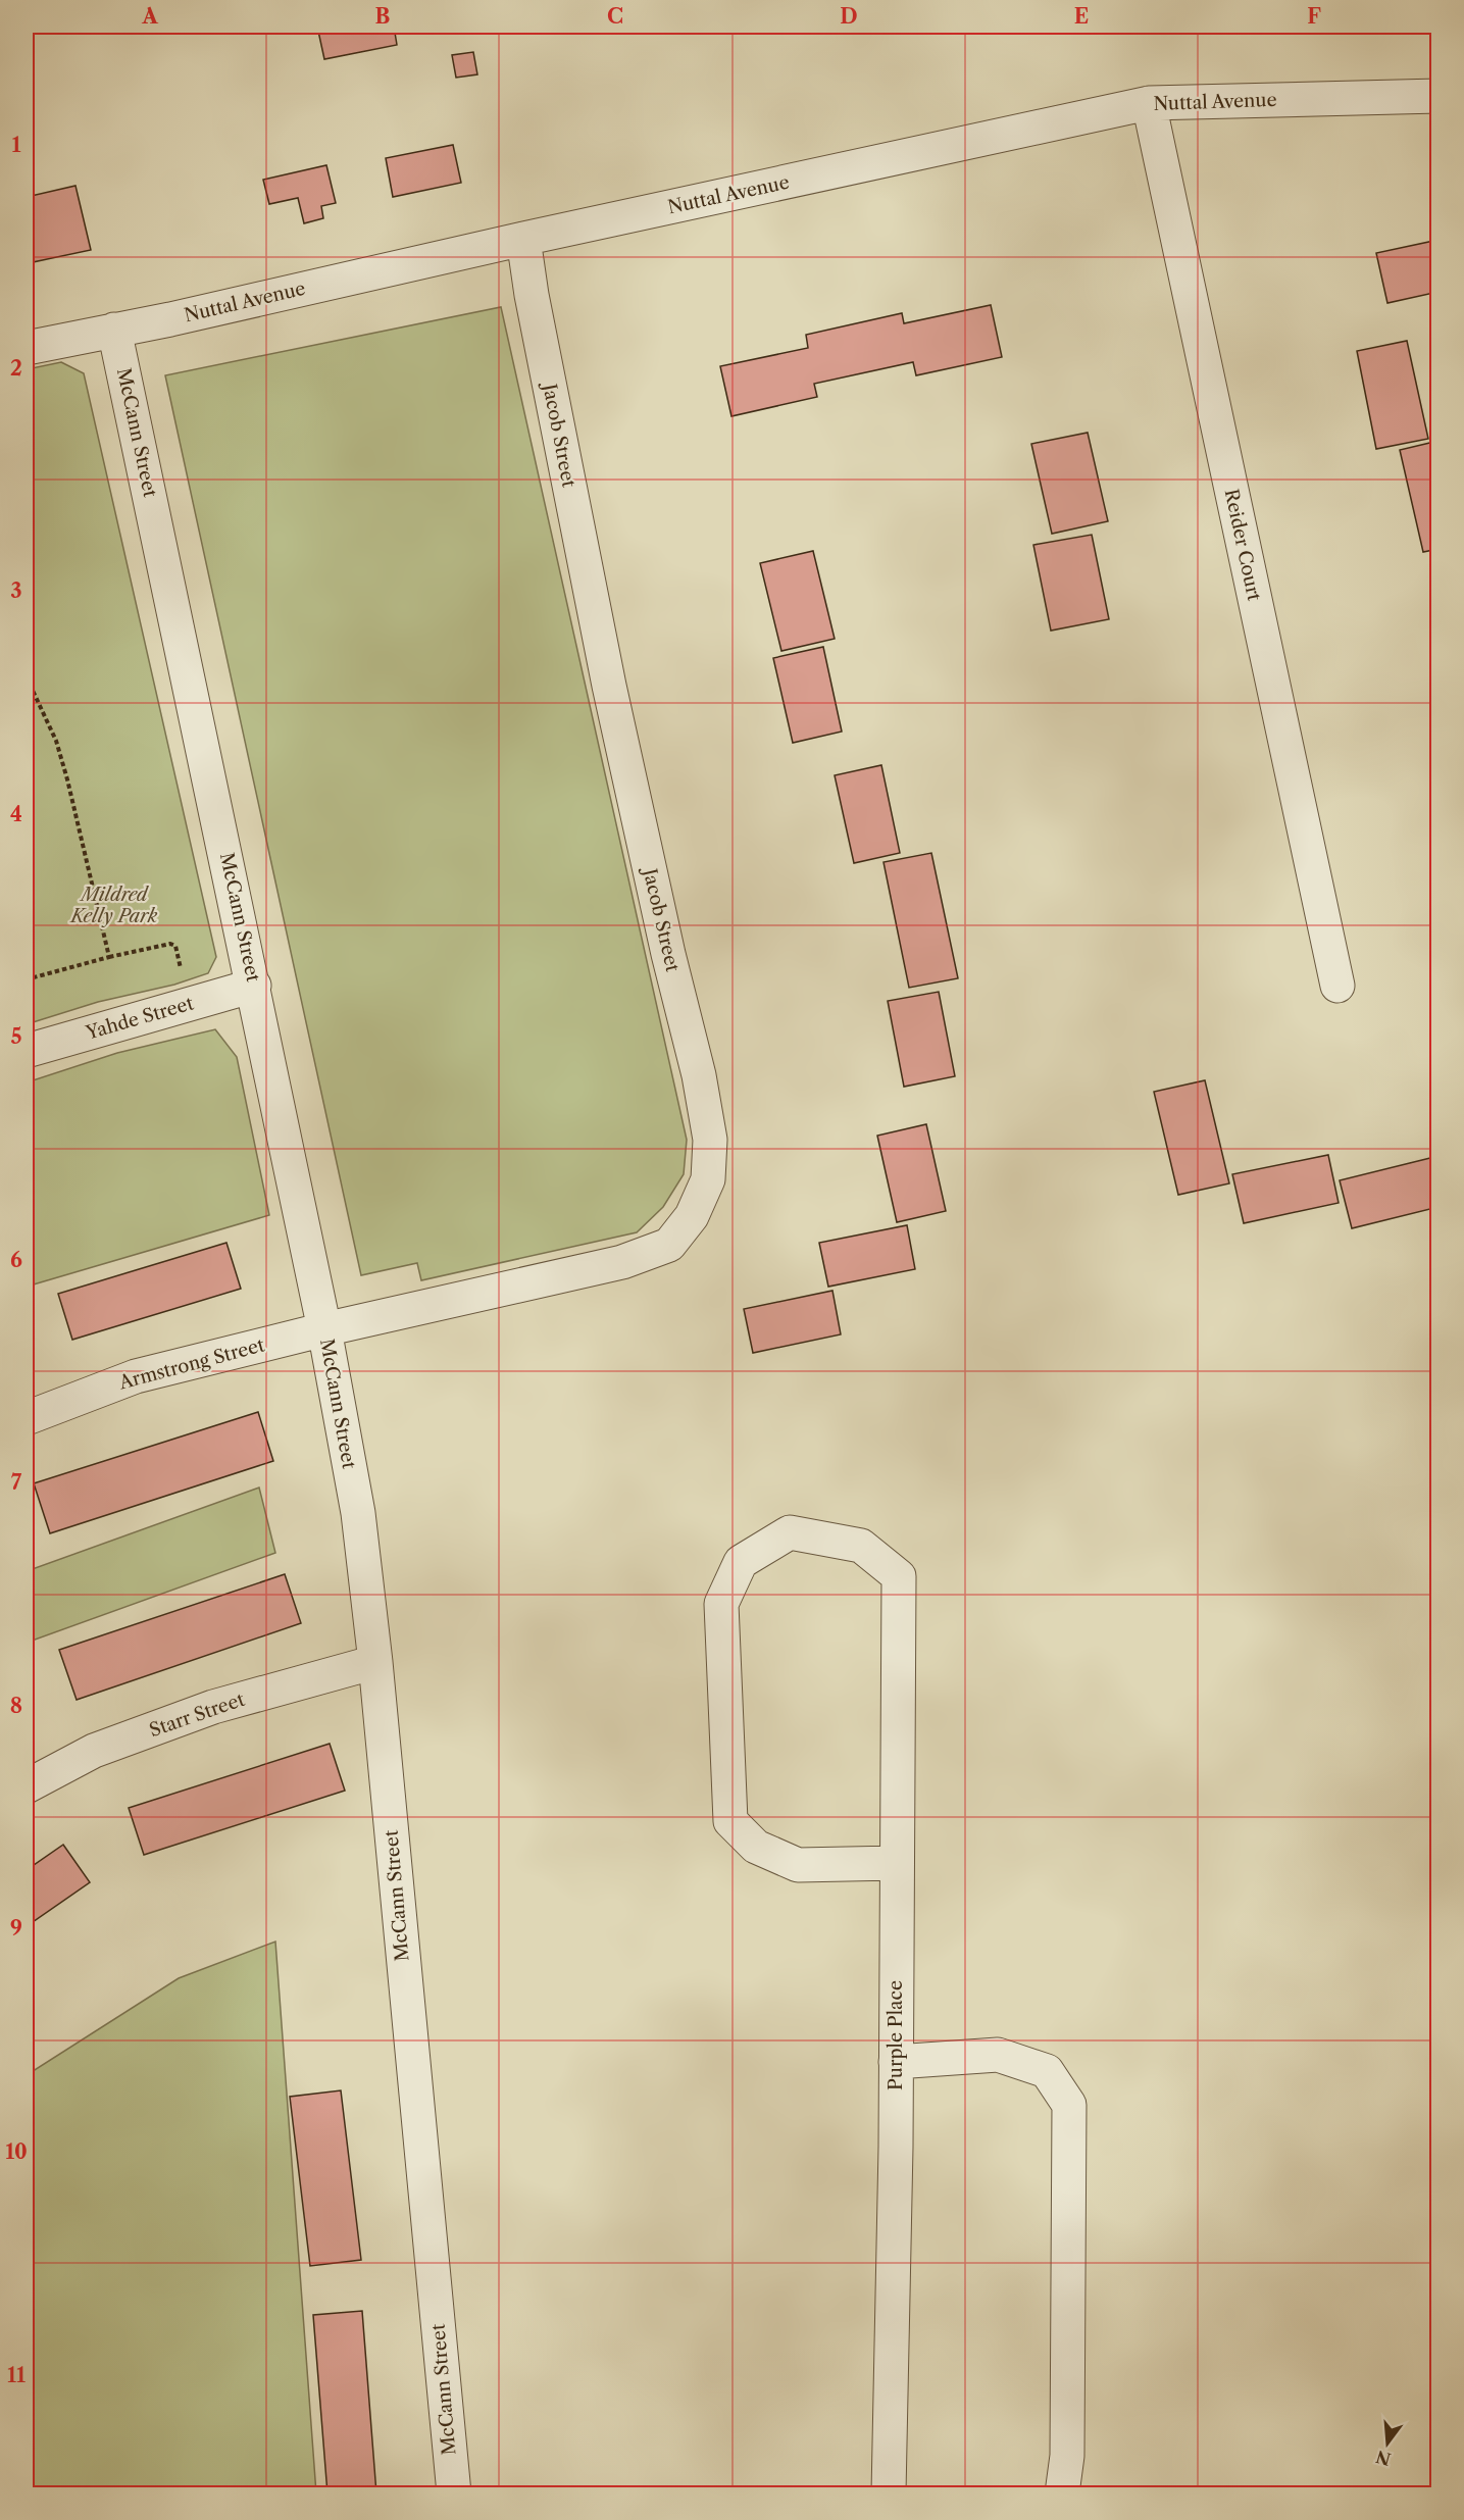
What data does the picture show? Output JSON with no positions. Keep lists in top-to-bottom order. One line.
{"streets":{"street":["Nuttal Avenue","McCann Street","Jacob Street","Reider Court","Yahde Street","Armstrong Street","Starr Street","Purple Place"]},"crossings":[["Nuttal Avenue","McCann Street"],["Nuttal Avenue","Jacob Street"],["Nuttal Avenue","Reider Court"],["McCann Street","Jacob Street"],["McCann Street","Yahde Street"],["McCann Street","Armstrong Street"],["McCann Street","Starr Street"],["Jacob Street","Armstrong Street"]],"parks":["Mildred Kelly Park"],"north":"bottom","grid":{"columns":["A","B","C","D","E","F"],"rows":["1","2","3","4","5","6","7","8","9","10","11"]}}
